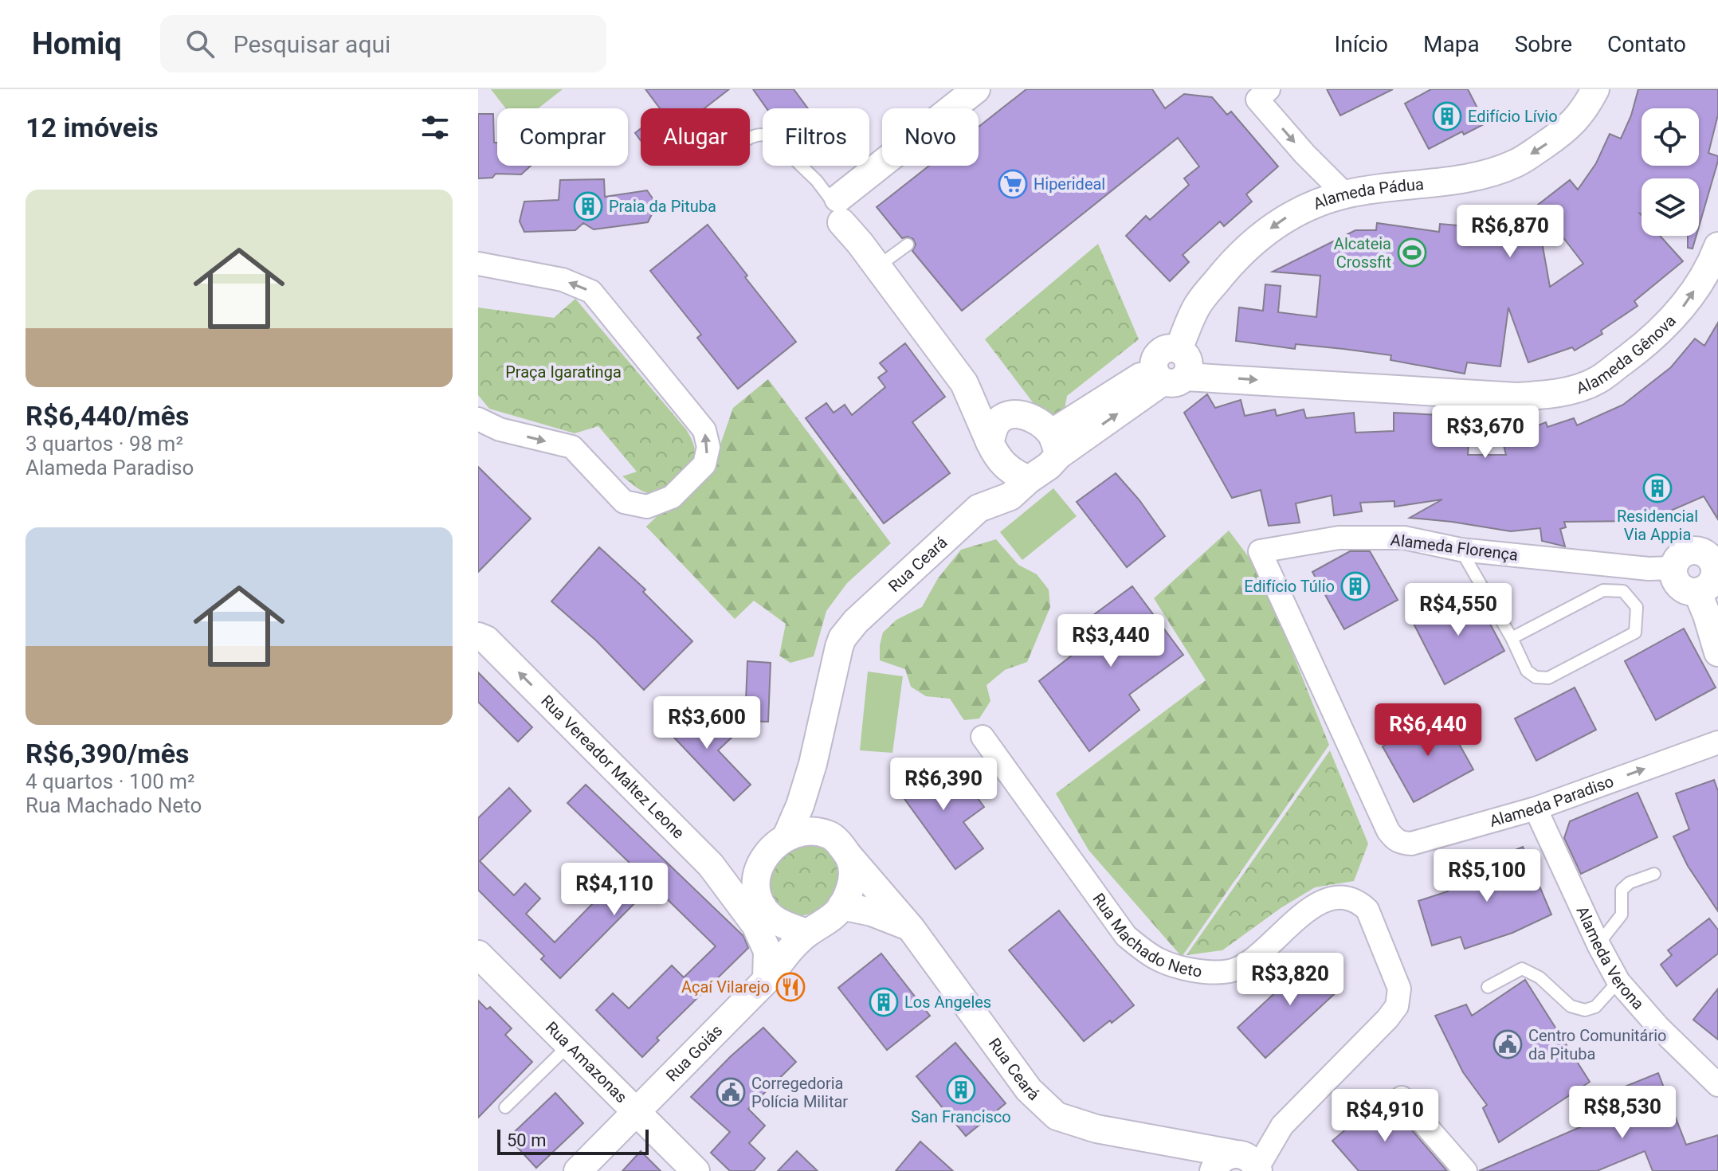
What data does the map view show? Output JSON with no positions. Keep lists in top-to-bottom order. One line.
{"streets":{"street":["Alameda Pádua","Alameda Gênova","Alameda Florença","Rua Ceará","Rua Vereador Maltez Leone","Alameda Paradiso","Rua Machado Neto","Alameda Verona","Rua Goiás","Rua Amazonas"]},"crossings":[["Alameda Pádua","Alameda Gênova"],["Alameda Florença","Alameda Paradiso"],["Rua Ceará","Rua Machado Neto"],["Rua Ceará","Rua Goiás"],["Rua Vereador Maltez Leone","Rua Goiás"],["Alameda Paradiso","Alameda Verona"],["Rua Goiás","Rua Amazonas"]],"one_way":["Alameda Pádua","Alameda Gênova","Rua Vereador Maltez Leone"],"parks":["Praça Igaratinga"],"places":{"building":["Edifício Lívio","Praia da Pituba","Residencial Via Appia","Edifício Túlio","Los Angeles","San Francisco"],"supermarket":["Hiperideal"],"sports":["Alcateia Crossfit"],"restaurant":["Açaí Vilarejo"],"public building":["Centro Comunitário da Pituba","Corregedoria Polícia Militar"]},"scale_bar":"50 m","page":{"header":"Homiq","search":"Pesquisar aqui","nav":["Início","Mapa","Sobre","Contato"],"heading":"12 imóveis","chip":["Comprar","Alugar","Filtros","Novo"],"list":[{"name":"R$6,440/mês","note":"3 quartos · 98 m² · Alameda Paradiso"},{"name":"R$6,390/mês","note":"4 quartos · 100 m² · Rua Machado Neto"}],"price":["R$6,870","R$3,670","R$4,550","R$3,440","R$3,600","R$6,440","R$6,390","R$5,100","R$4,110","R$3,820","R$8,530","R$4,910"],"scale":"50 m"}}
